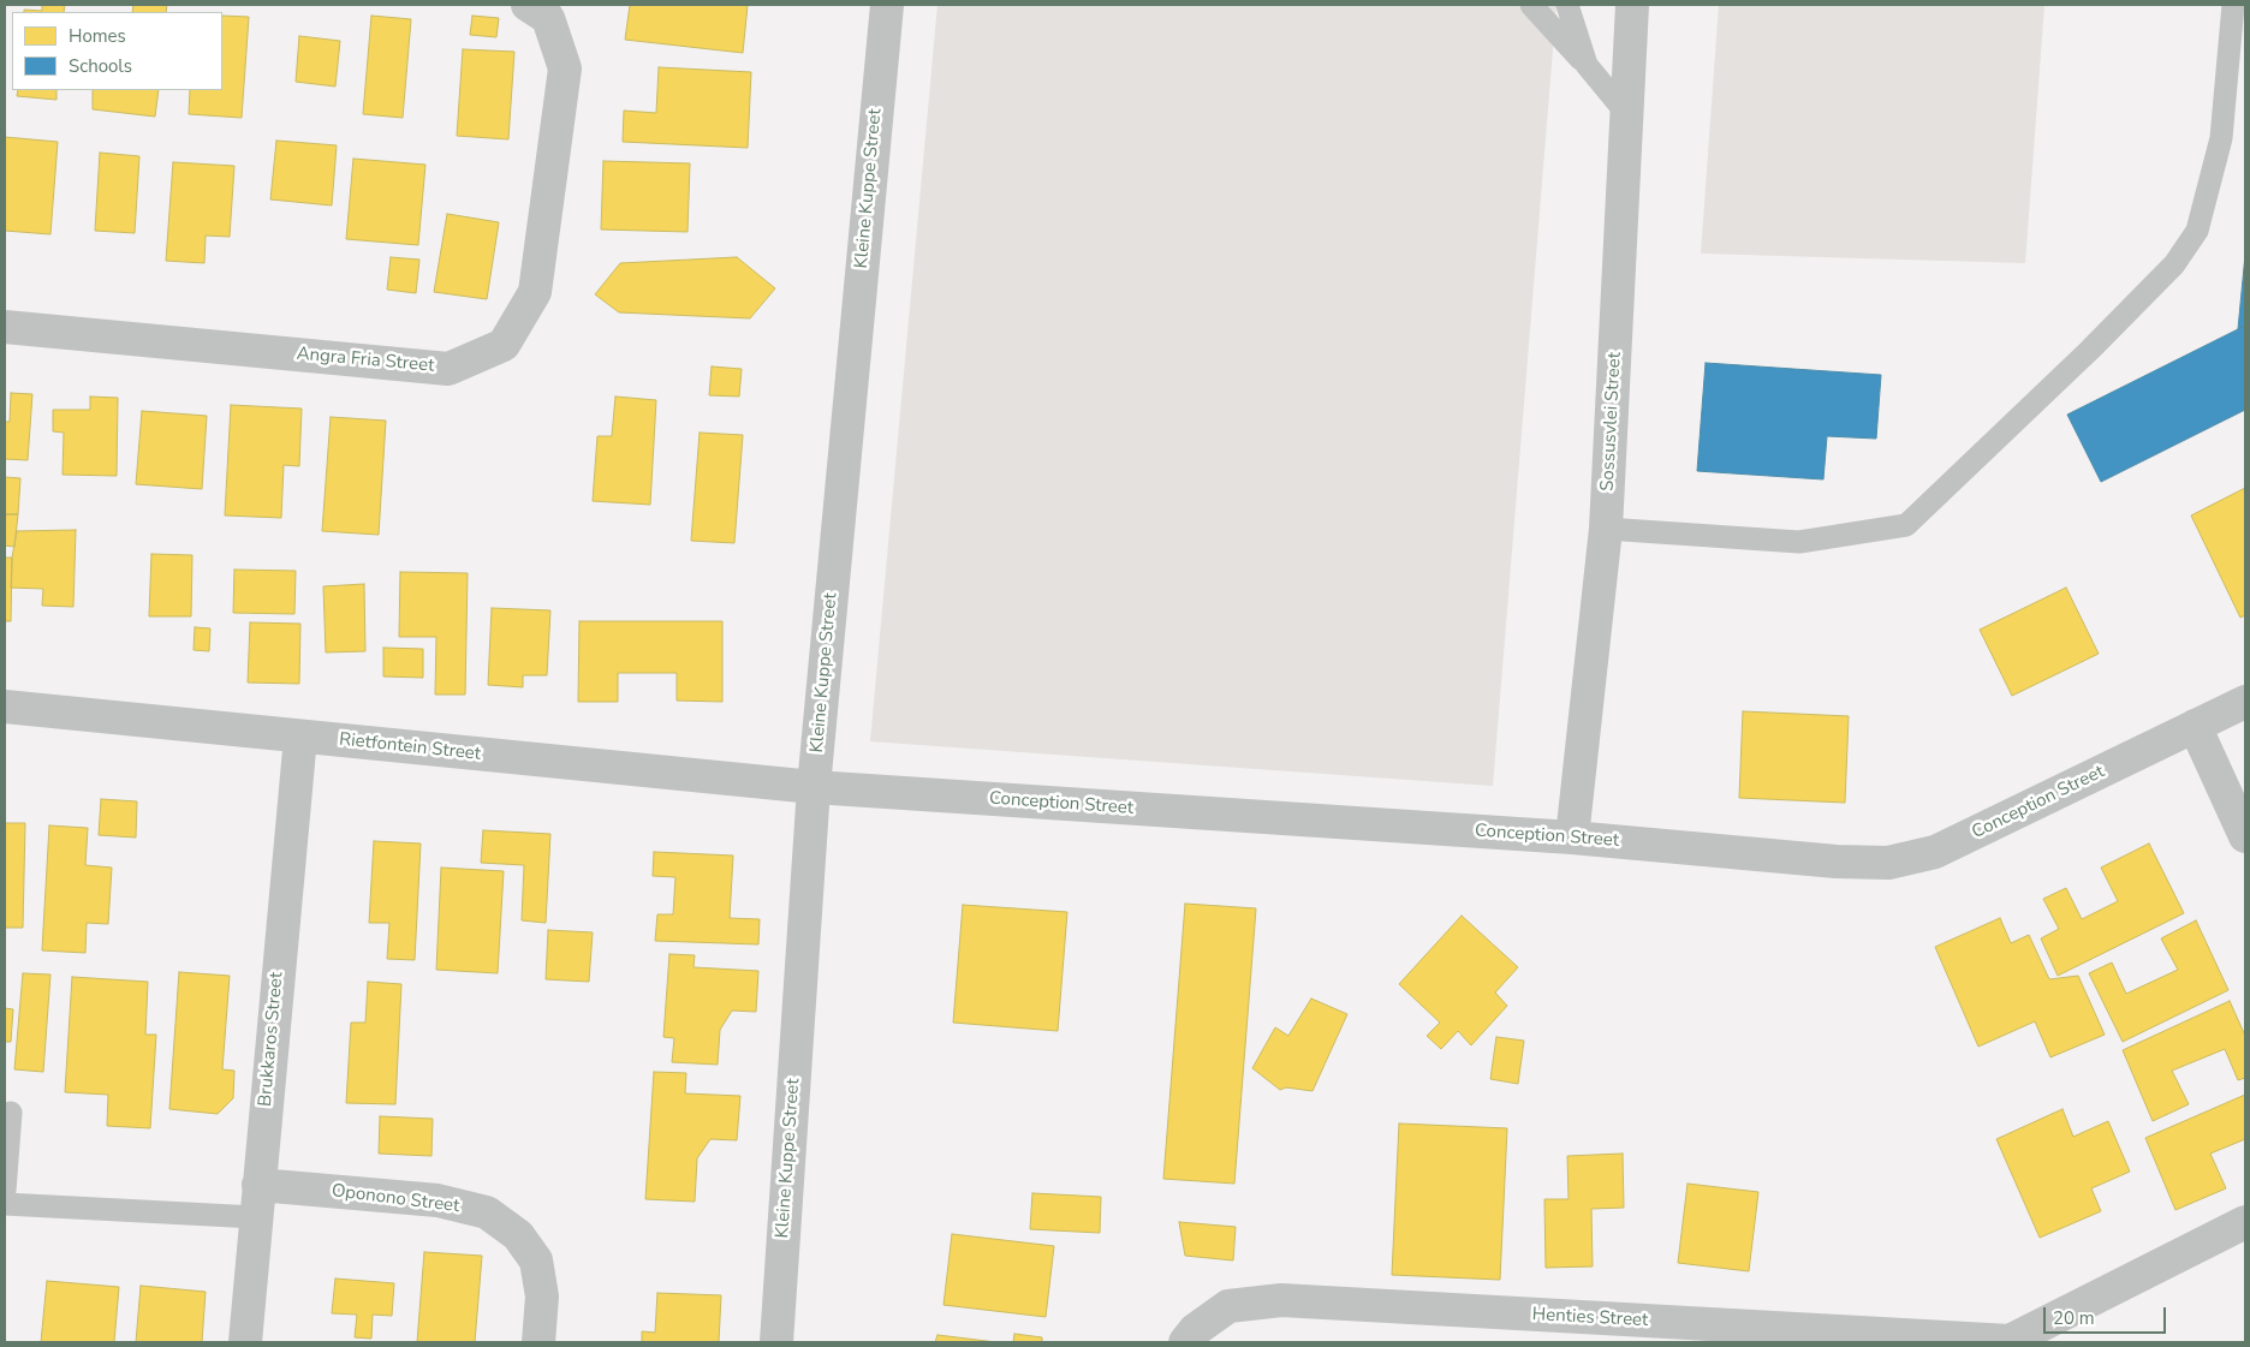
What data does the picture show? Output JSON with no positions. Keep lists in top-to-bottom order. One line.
{"streets":{"street":["Kleine Kuppe Street","Angra Fria Street","Sossusvlei Street","Rietfontein Street","Conception Street","Brukkaros Street","Oponono Street","Henties Street"]},"crossings":[["Kleine Kuppe Street","Rietfontein Street"],["Kleine Kuppe Street","Conception Street"],["Sossusvlei Street","Conception Street"],["Rietfontein Street","Conception Street"],["Rietfontein Street","Brukkaros Street"],["Brukkaros Street","Oponono Street"]],"legend":["Homes","Schools"],"scale_bar":"20 m"}
